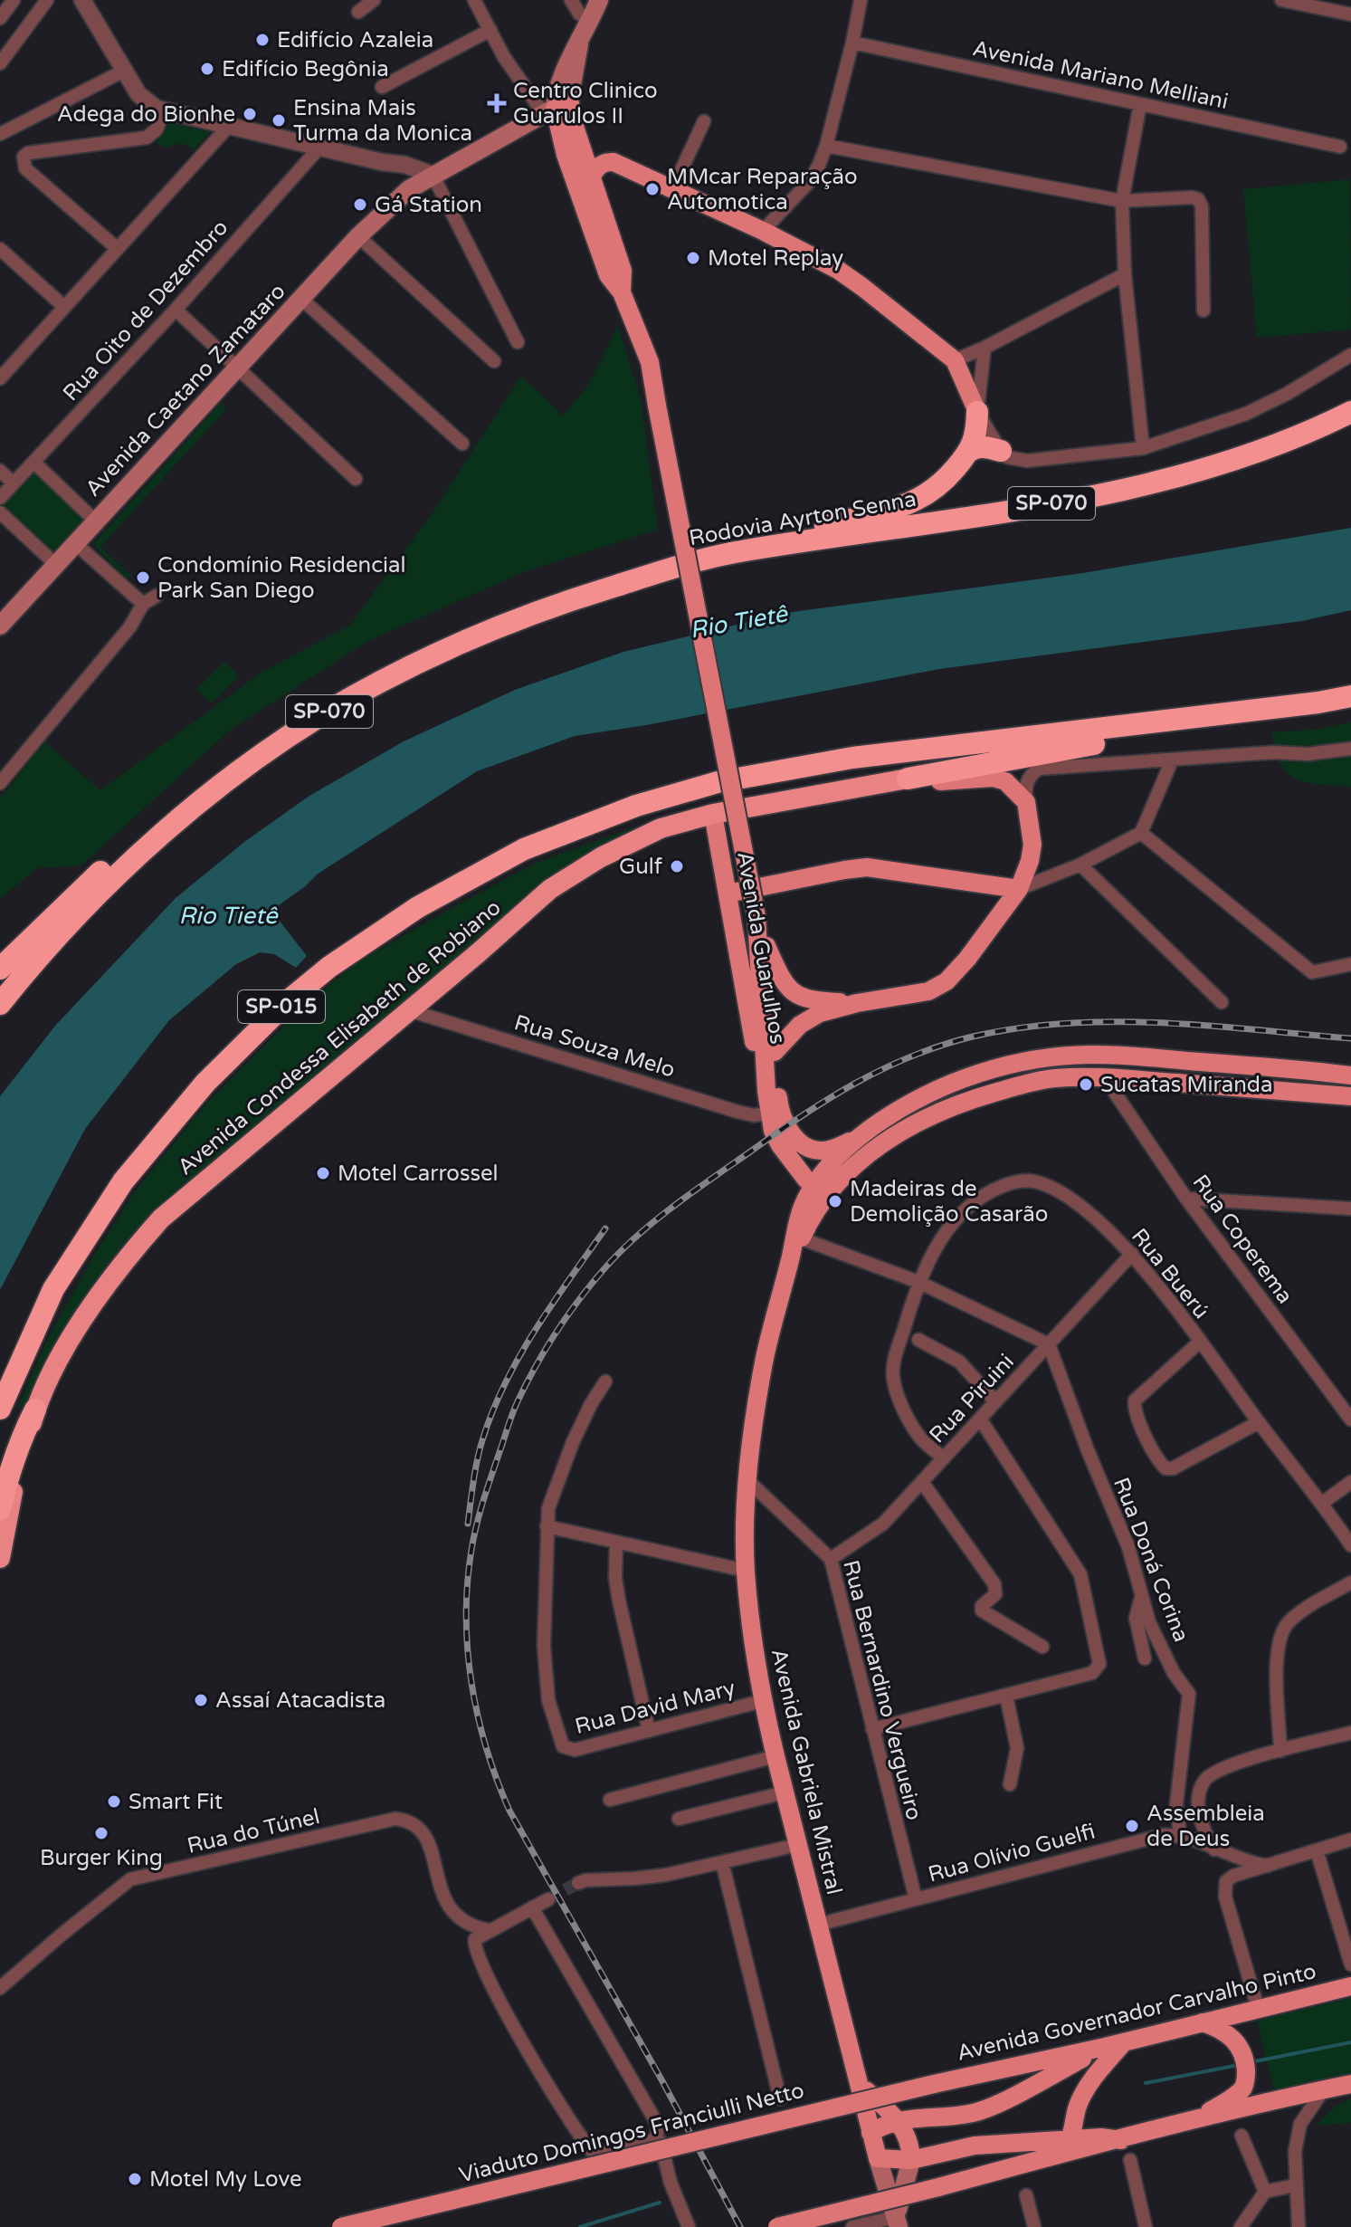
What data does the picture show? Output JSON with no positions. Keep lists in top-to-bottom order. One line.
{"streets":{"highway":["SP-070","Rodovia Ayrton Senna","SP-015","Avenida Condessa Elisabeth de Robiano"],"main road":["Avenida Caetano Zamataro","Avenida Guarulhos","Avenida Gabriela Mistral","Avenida Governador Carvalho Pinto","Viaduto Domingos Franciulli Netto"],"street":["Avenida Mariano Melliani","Rua Oito de Dezembro","Rua Souza Melo","Rua Coperema","Rua Buerú","Rua Piruini","Rua Doná Corina","Rua Bernardino Vergueiro","Rua David Mary","Rua do Túnel","Rua Olívio Guelfi"]},"crossings":[["Avenida Guarulhos","Avenida Condessa Elisabeth de Robiano"],["Avenida Guarulhos","Rua Souza Melo"],["Avenida Guarulhos","Avenida Gabriela Mistral"],["Avenida Condessa Elisabeth de Robiano","Rua Souza Melo"],["Rua Buerú","Rua Piruini"],["Rua Piruini","Rua Doná Corina"],["Rua Piruini","Rua Bernardino Vergueiro"],["Rua Doná Corina","Rua Olívio Guelfi"],["Rua Bernardino Vergueiro","Avenida Gabriela Mistral"],["Rua Bernardino Vergueiro","Rua Olívio Guelfi"],["Rua David Mary","Avenida Gabriela Mistral"],["Avenida Gabriela Mistral","Rua Olívio Guelfi"],["Avenida Governador Carvalho Pinto","Viaduto Domingos Franciulli Netto"]],"water":["Rio Tietê"],"places":{"other":["Edifício Azaleia","Edifício Begônia","Adega do Bionhe","Ensina Mais Turma da Monica","MMcar Reparação Automotica","Gá Station","Motel Replay","Condomínio Residencial Park San Diego","Gulf","Sucatas Miranda","Motel Carrossel","Madeiras de Demolição Casarão","Assaí Atacadista","Smart Fit","Assembleia de Deus","Burger King","Motel My Love"],"health":["Centro Clinico Guarulos II"]}}
